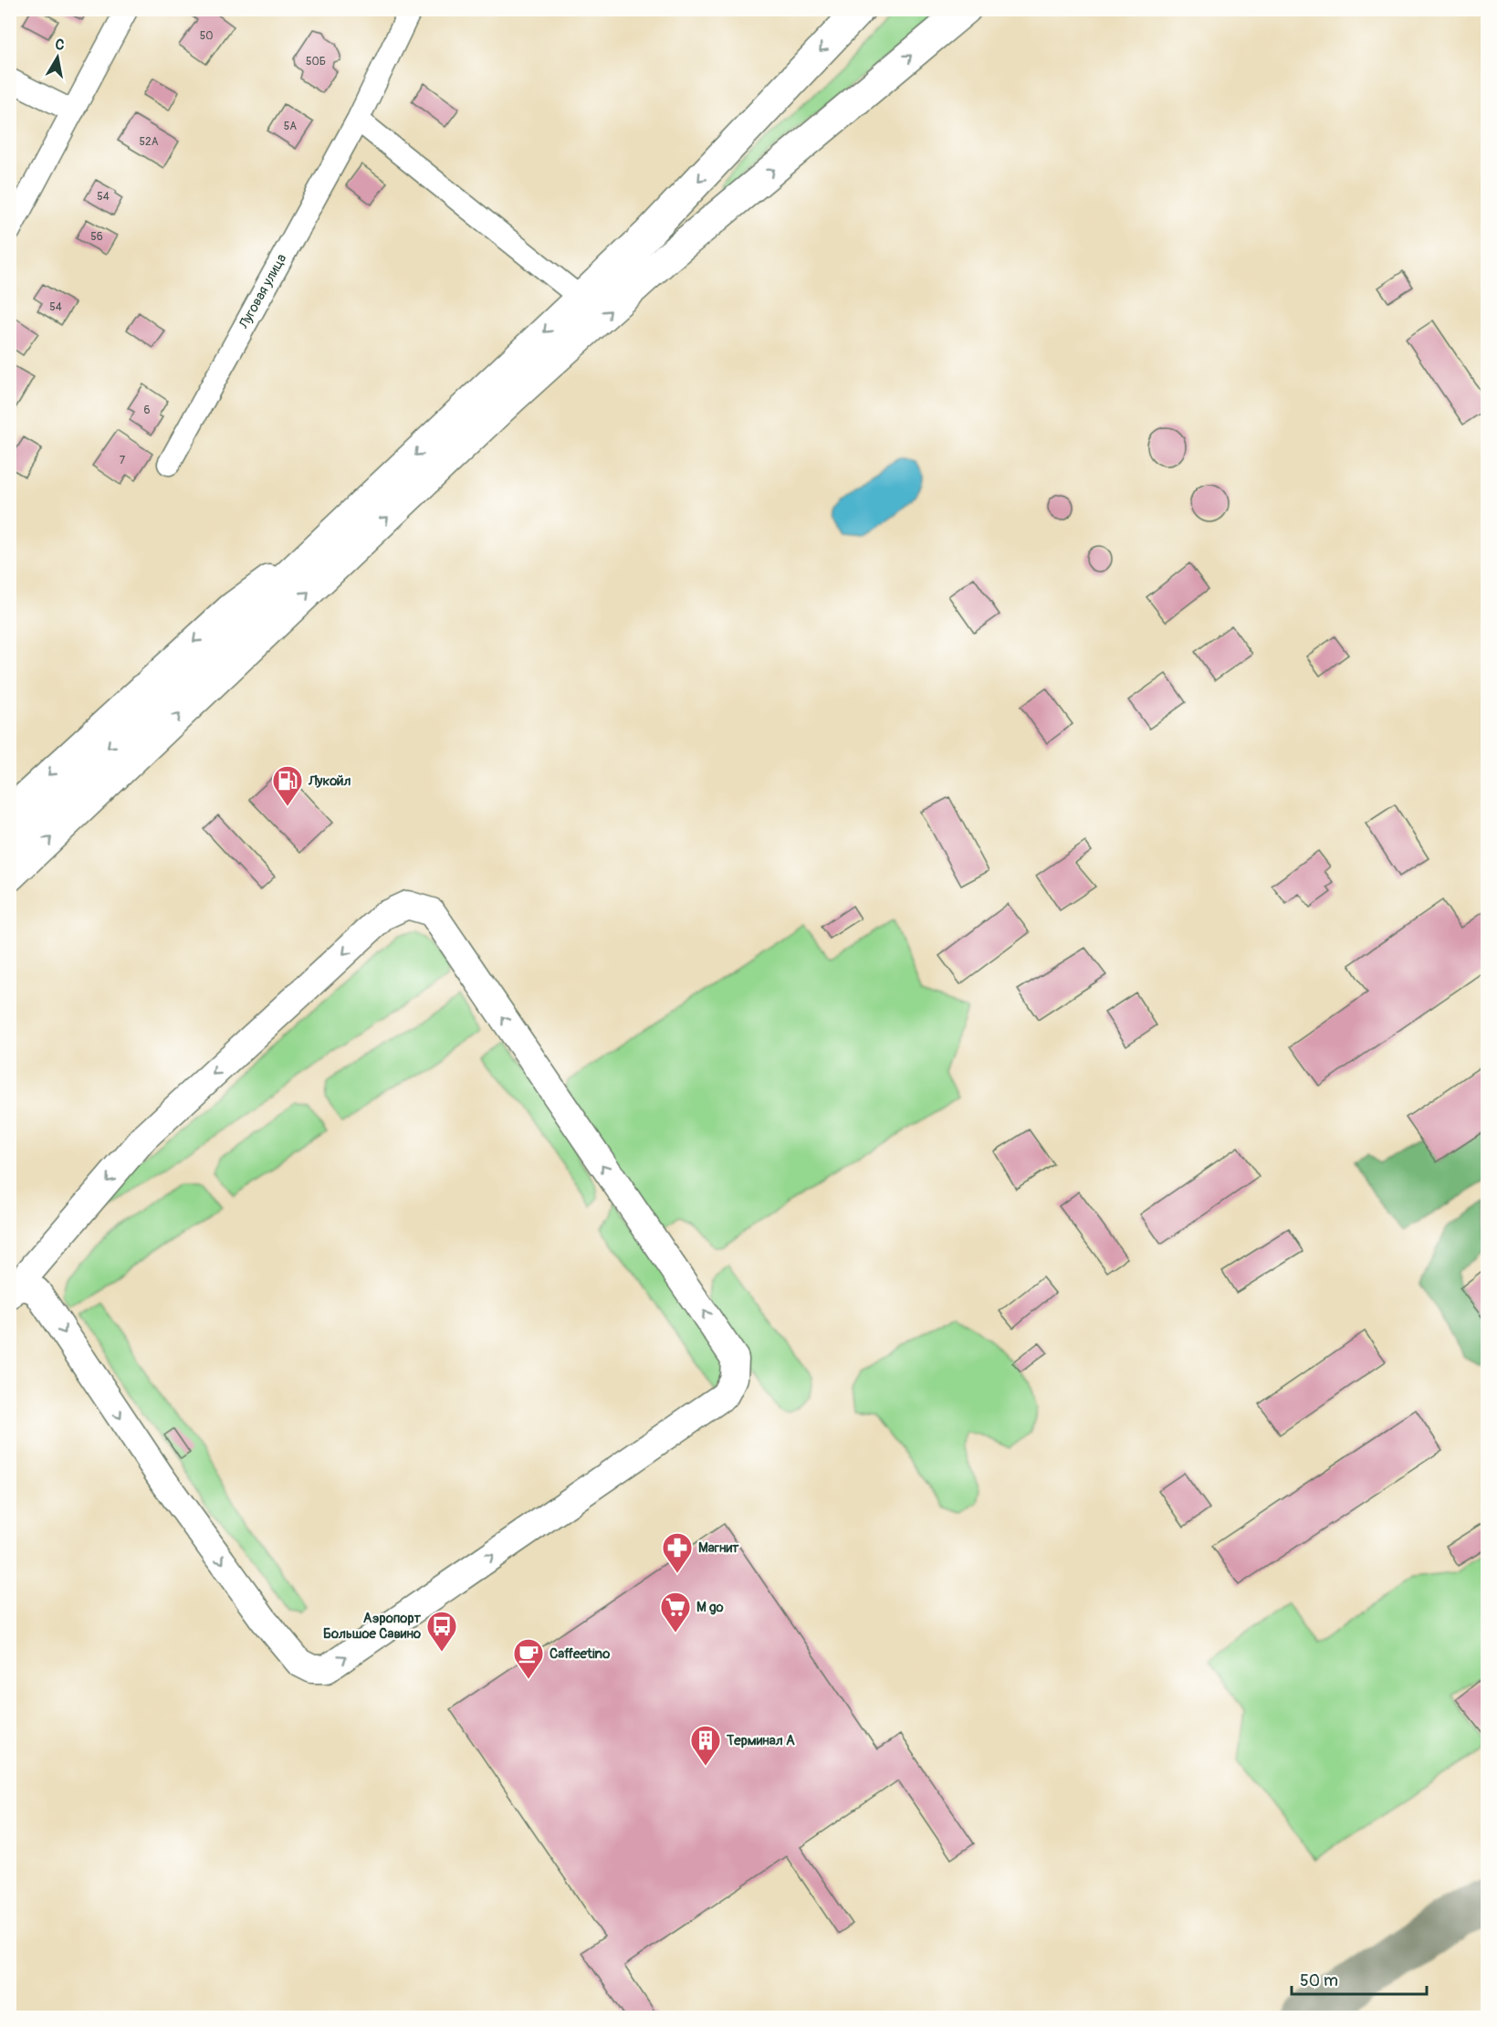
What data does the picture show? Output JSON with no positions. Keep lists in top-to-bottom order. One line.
{"streets":{"street":["Луговая улица"]},"places":{"fuel station":["Лукойл"],"pharmacy":["Магнит"],"supermarket":["М go"],"bus stop":["Аэропорт Большое Савино"],"cafe":["Caffeetino"],"building":["Терминал А"]},"house_numbers":["50","50Б","5А","52А","54","56","54","6","7"],"scale_bar":"50 m","north":"top"}
